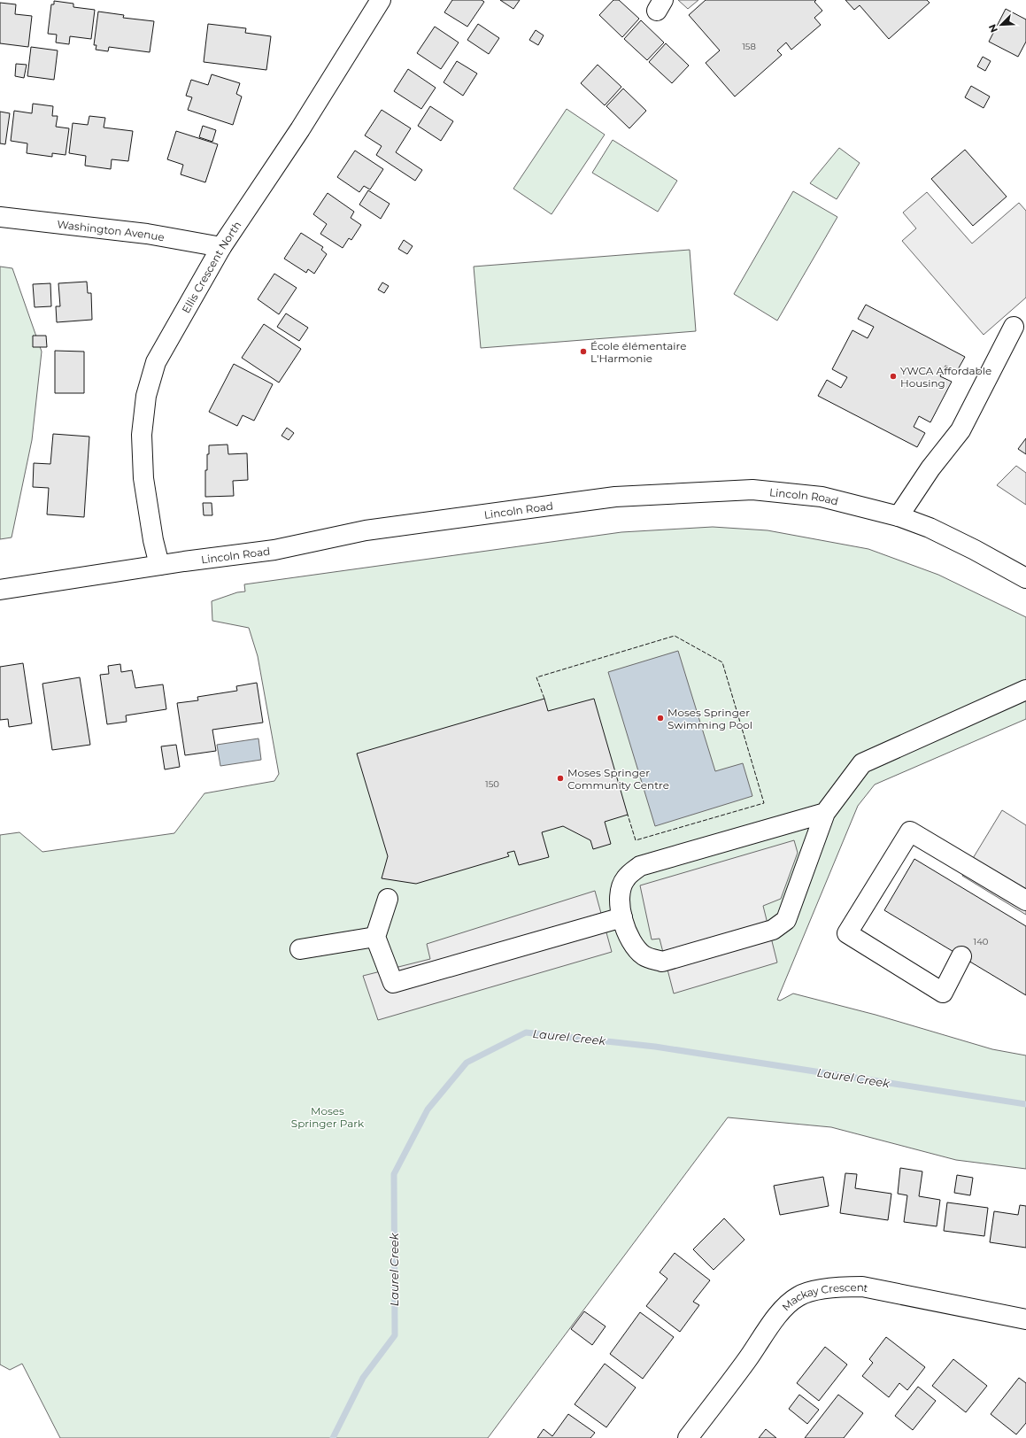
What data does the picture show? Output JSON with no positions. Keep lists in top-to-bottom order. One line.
{"streets":{"street":["Washington Avenue","Ellis Crescent North","Lincoln Road","Mackay Crescent"]},"crossings":[["Washington Avenue","Ellis Crescent North"],["Ellis Crescent North","Lincoln Road"]],"water":["Laurel Creek"],"parks":["Moses Springer Park"],"places":["École élémentaire L'Harmonie","YWCA Affordable Housing","Moses Springer Swimming Pool","Moses Springer Community Centre"],"house_numbers":["158","150","140"],"north":"bottom left"}
